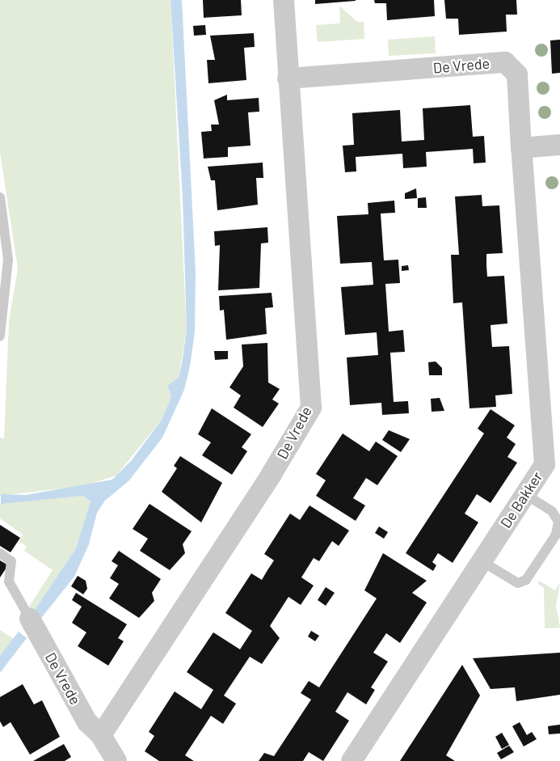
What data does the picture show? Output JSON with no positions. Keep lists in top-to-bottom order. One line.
{"streets":{"street":["De Vrede","De Bakker"]},"crossings":[["De Vrede","De Bakker"]]}
